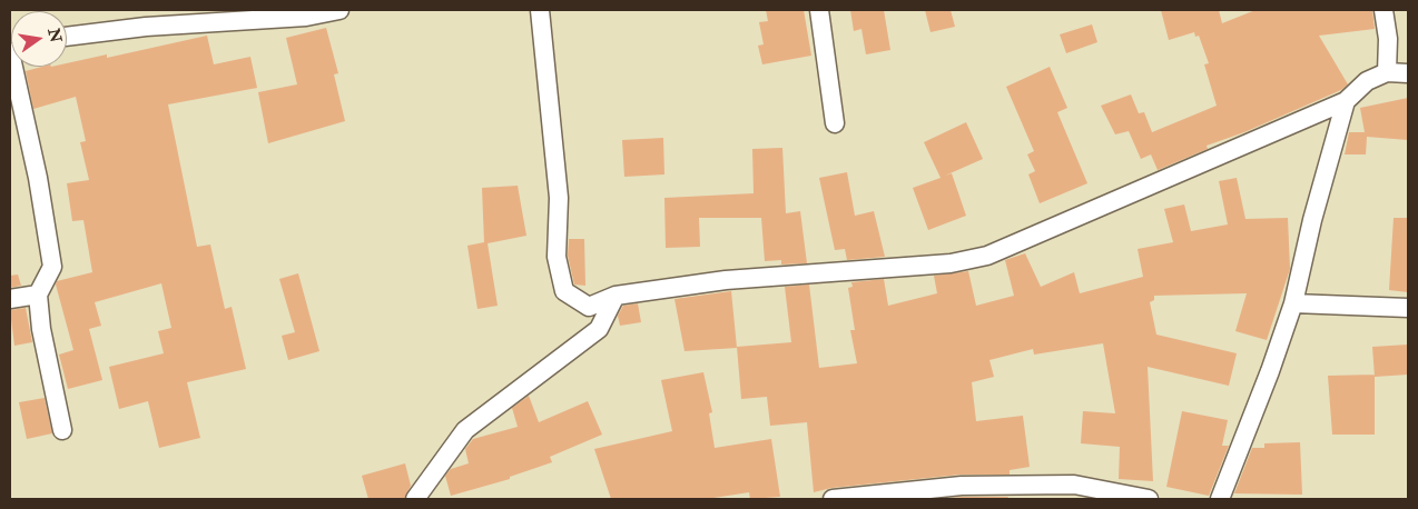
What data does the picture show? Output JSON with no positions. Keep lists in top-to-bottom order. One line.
{"north":"right"}
